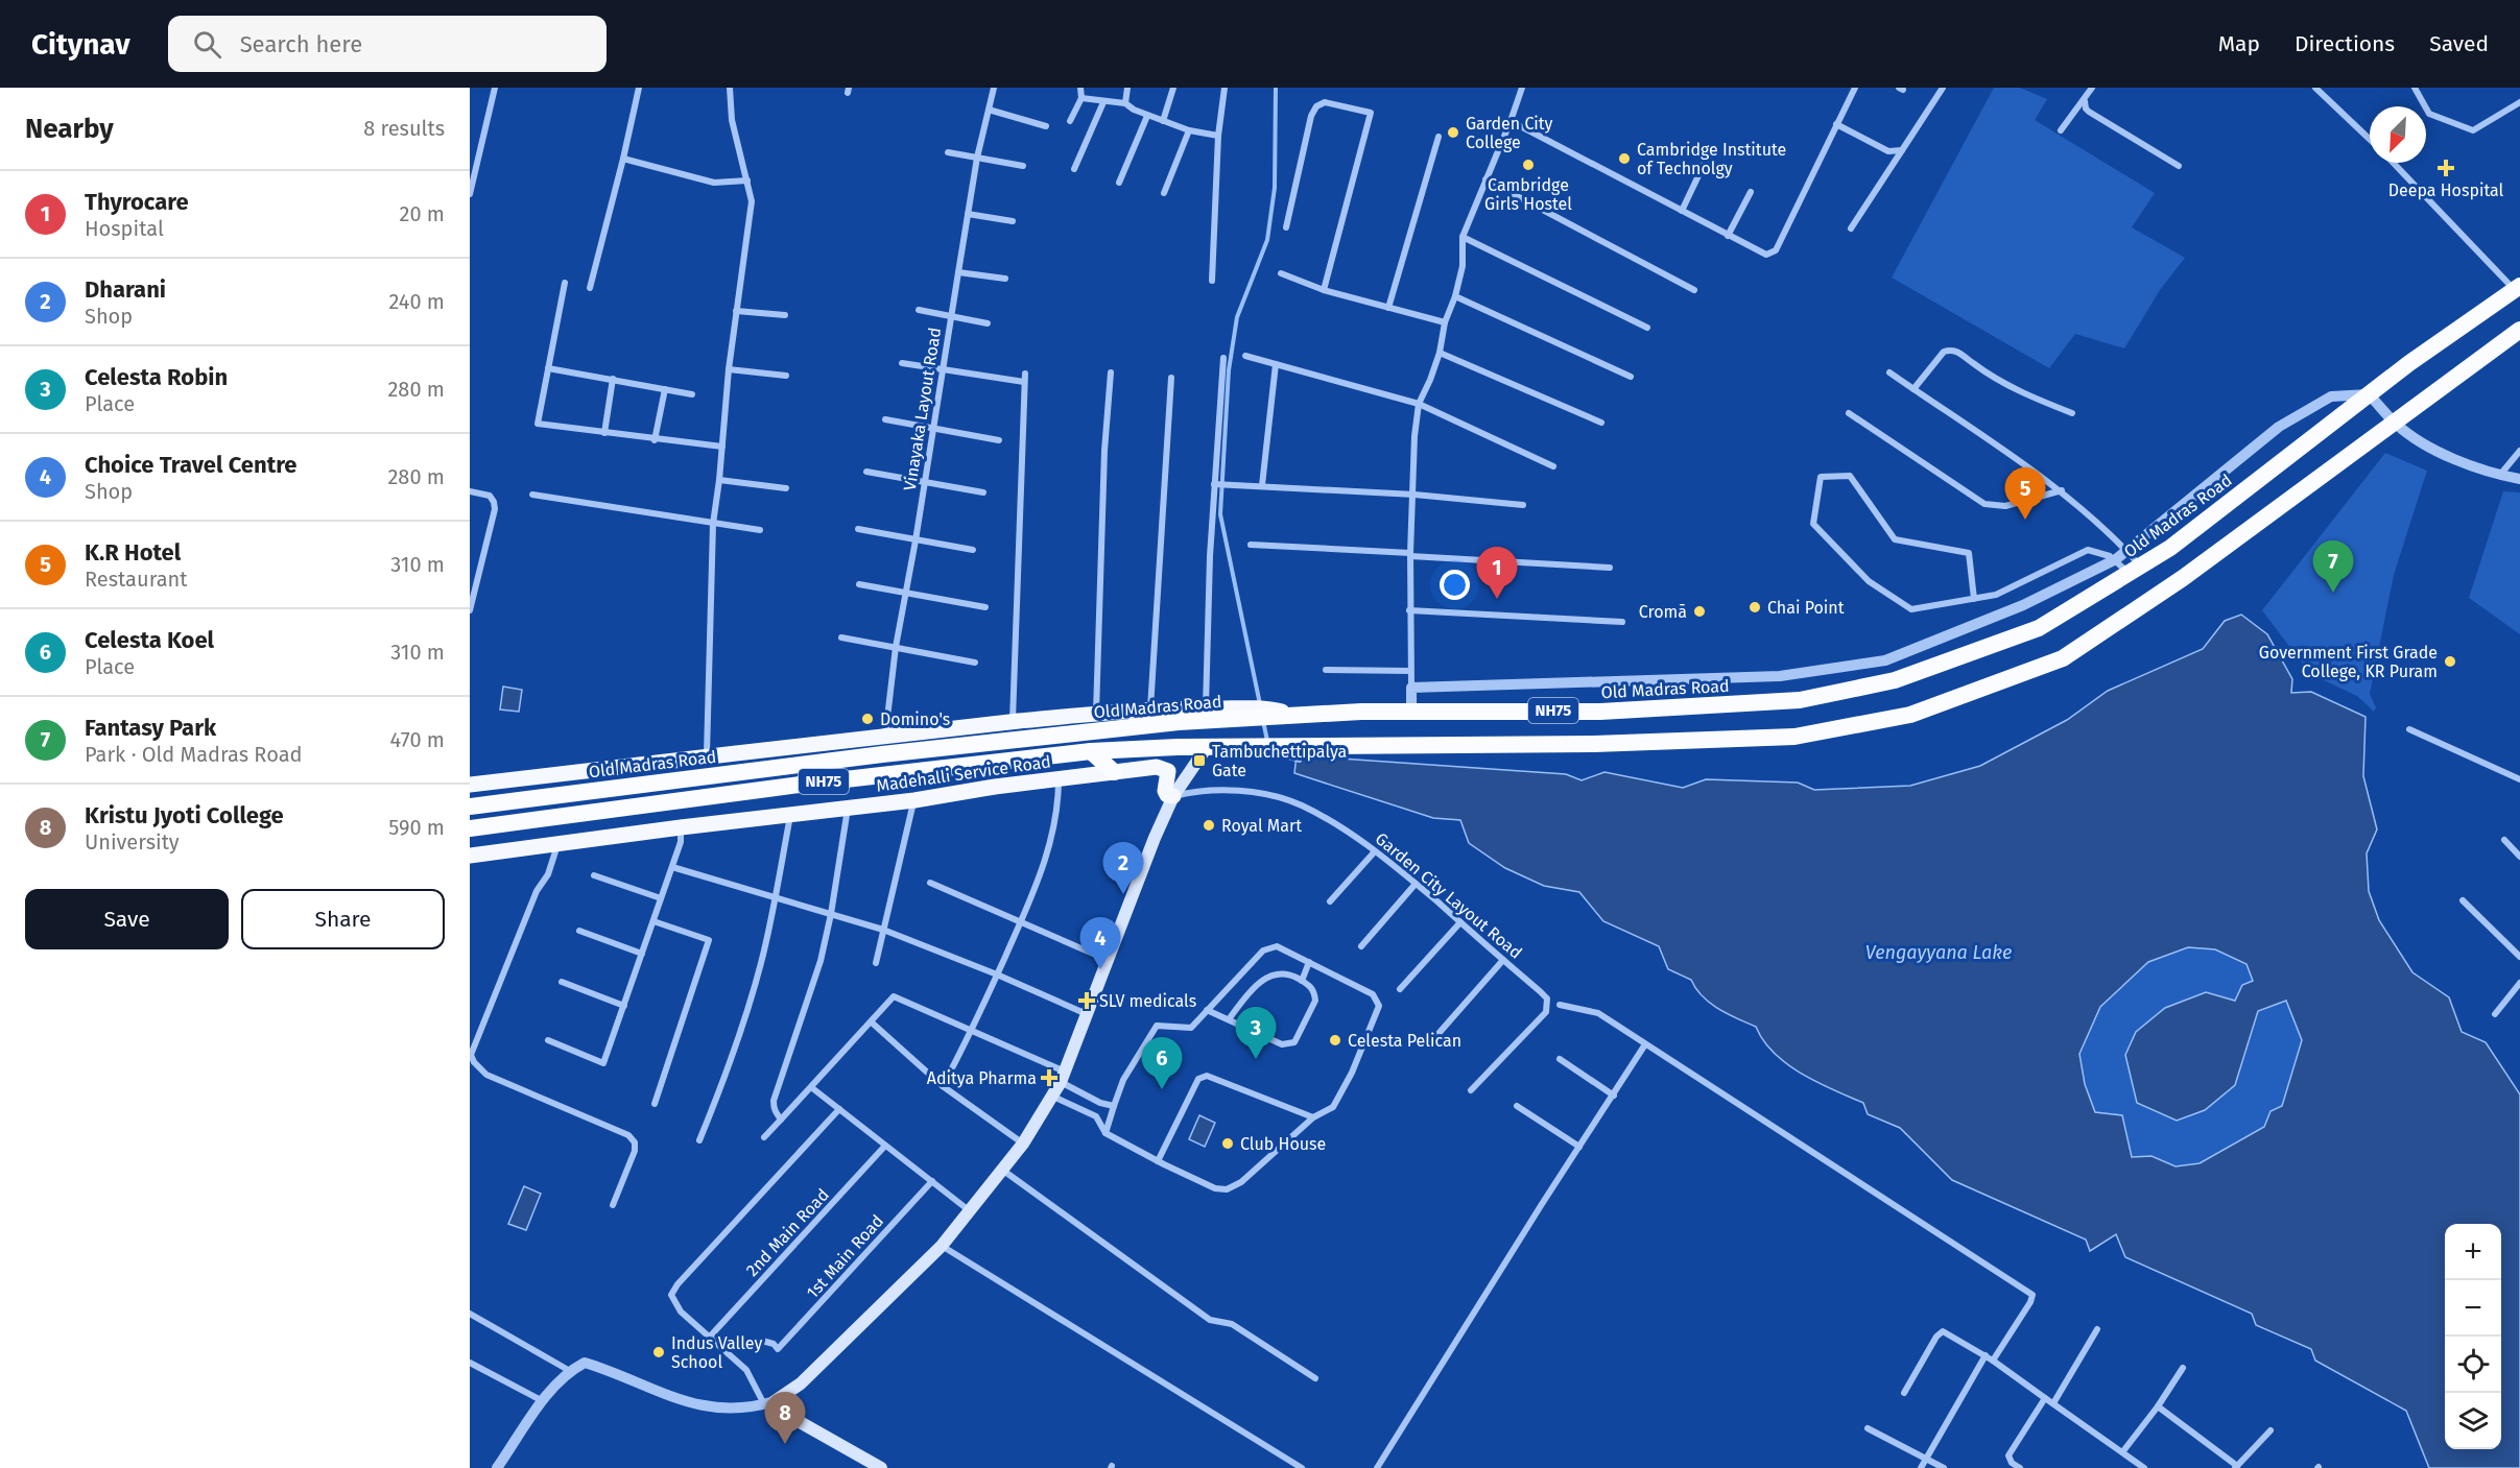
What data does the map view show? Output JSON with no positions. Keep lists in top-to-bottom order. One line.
{"streets":{"highway":["Old Madras Road","NH75"],"main road":["Madehalli Service Road"],"street":["Vinayaka Layout Road","Garden City Layout Road","2nd Main Road","1st Main Road"]},"crossings":[["Madehalli Service Road","Garden City Layout Road"]],"water":["Vengayyana Lake"],"places":{"other":["Garden City College","Cambridge Institute of Technolgy","Cambridge Girls Hostel","Chai Point","Cromā","Government First Grade College, KR Puram","Domino's","Royal Mart","Celesta Pelican","Club House","Indus Valley School"],"health":["Deepa Hospital","SLV medicals","Aditya Pharma"],"transit":["Tambuchettipalya Gate"]},"north":"bottom left","page":{"header":"Citynav","search":"Search here","nav":["Map","Directions","Saved"],"heading":["Nearby","8 results"],"list":[{"mark":"1","name":"Thyrocare","note":"Hospital","value":"20 m"},{"mark":"2","name":"Dharani","note":"Shop","value":"240 m"},{"mark":"3","name":"Celesta Robin","note":"Place","value":"280 m"},{"mark":"4","name":"Choice Travel Centre","note":"Shop","value":"280 m"},{"mark":"5","name":"K.R Hotel","note":"Restaurant","value":"310 m"},{"mark":"6","name":"Celesta Koel","note":"Place","value":"310 m"},{"mark":"7","name":"Fantasy Park","note":"Park · Old Madras Road","value":"470 m"},{"mark":"8","name":"Kristu Jyoti College","note":"University","value":"590 m"}],"pins":["5","7","1","2","4","3","6","8"],"buttons":["Save","Share"],"map_buttons":["+","−"]}}
